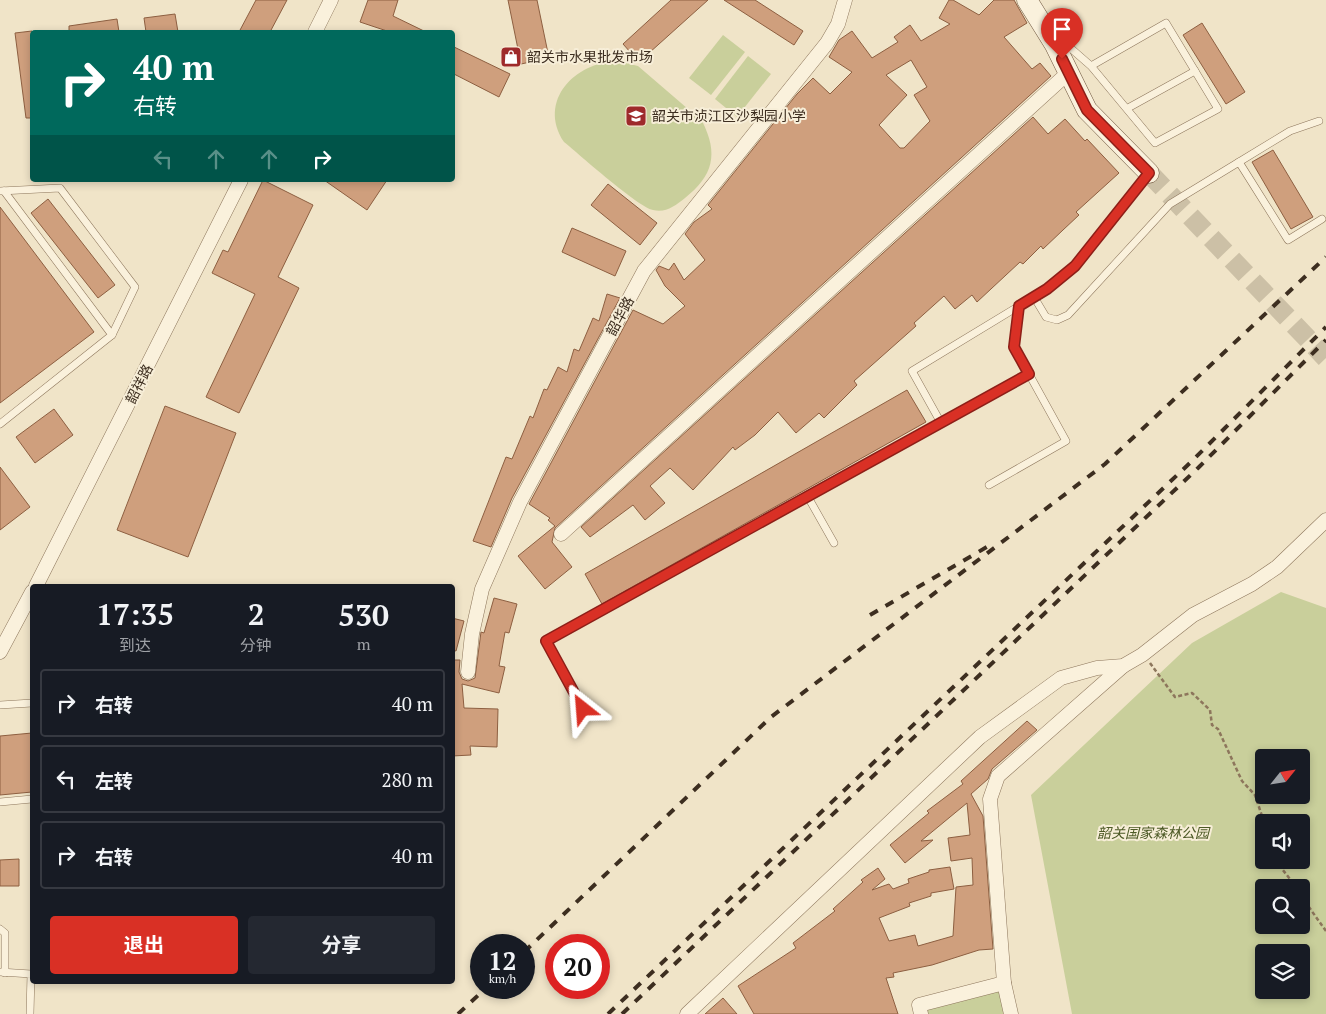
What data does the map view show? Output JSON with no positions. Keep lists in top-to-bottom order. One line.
{"streets":{"street":["韶华路","韶祥路"]},"parks":["韶关国家森林公园"],"places":{"shop":["韶关市水果批发市场"],"school or university":["韶关市浈江区沙梨园小学"]},"north":"top right","page":{"turn":["40 m","右转"],"eta":["17:35","到达","2","分钟","530","m"],"list":[{"name":"右转","value":"40 m"},{"name":"左转","value":"280 m"},{"name":"右转","value":"40 m"}],"buttons":["退出","分享"],"speed":"12 km/h","limit":"20"}}
